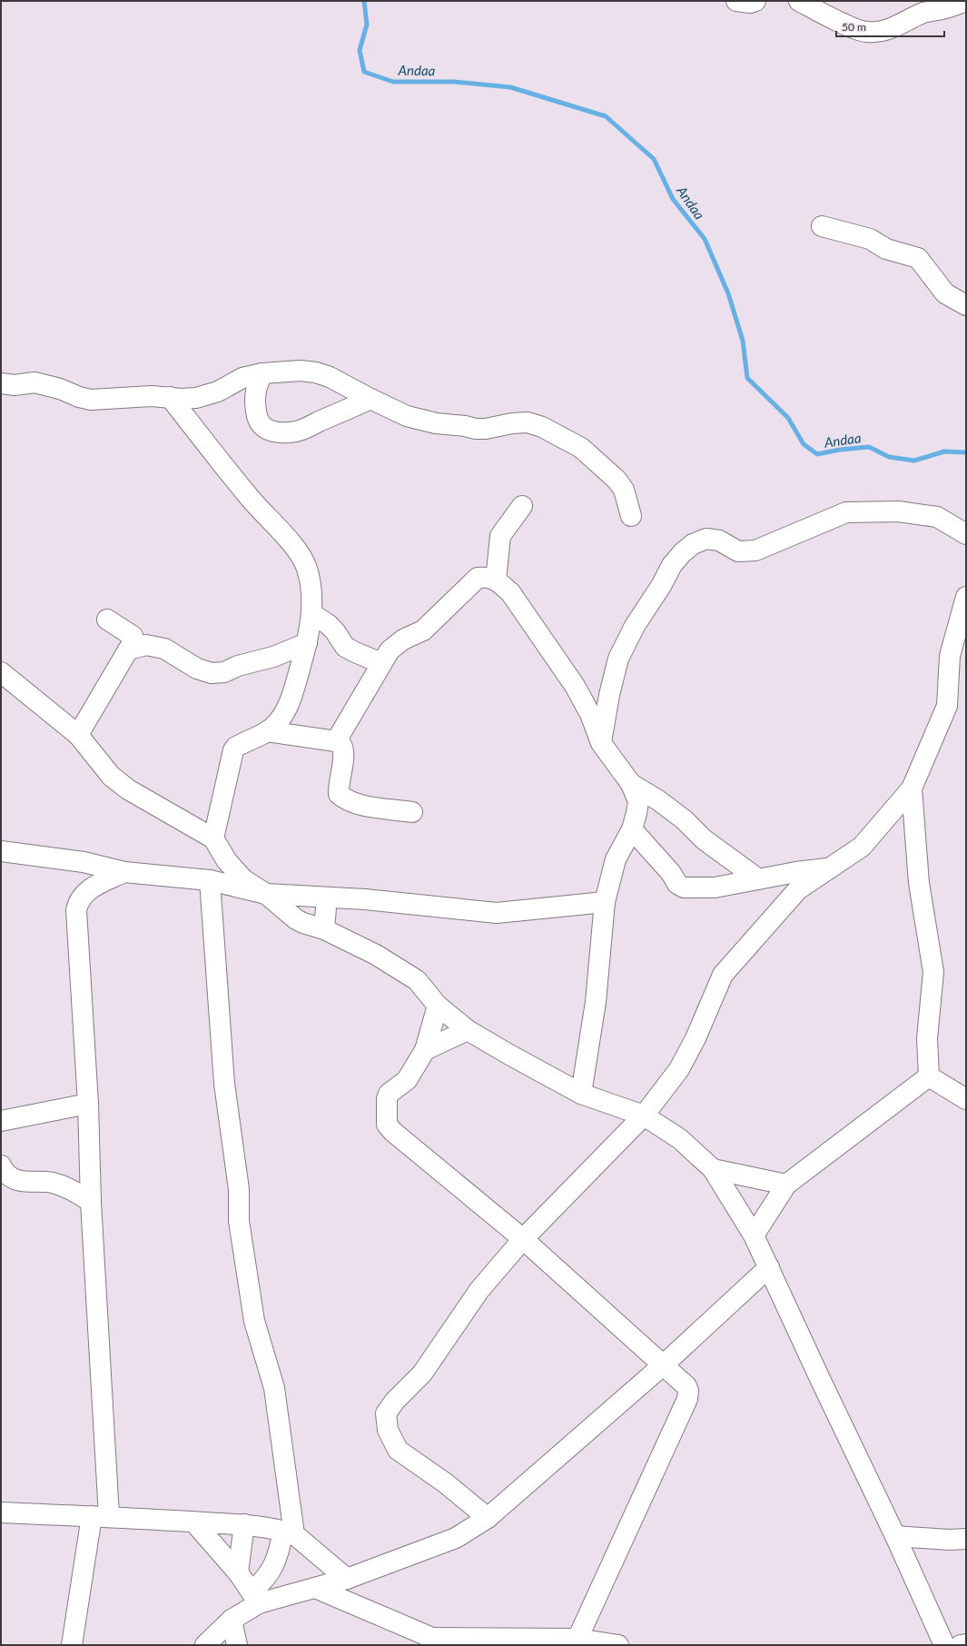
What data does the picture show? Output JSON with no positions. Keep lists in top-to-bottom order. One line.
{"water":["Andaa"],"scale_bar":"50 m"}
